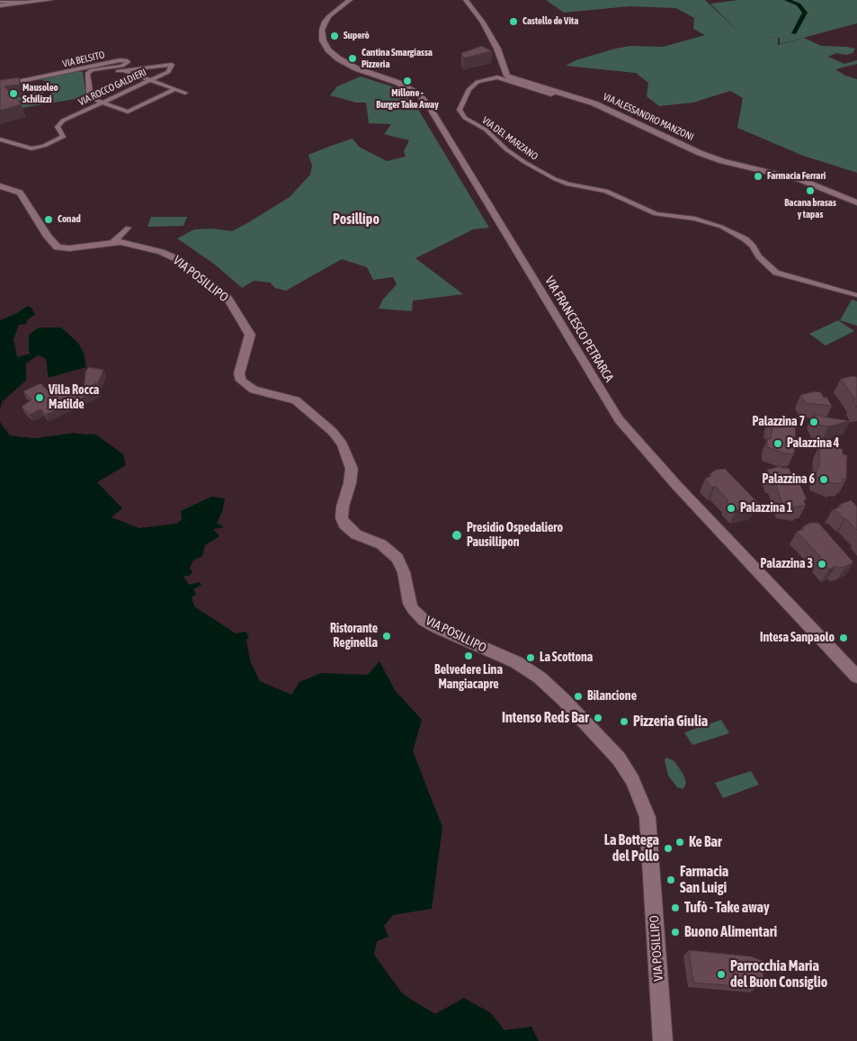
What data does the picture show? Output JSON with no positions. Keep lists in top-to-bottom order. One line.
{"streets":{"street":["VIA BELSITO","VIA ROCCO GALDIERI","VIA ALESSANDRO MANZONI","VIA DEL MARZANO","VIA POSILLIPO","VIA FRANCESCO PETRARCA"]},"crossings":[["VIA ALESSANDRO MANZONI","VIA DEL MARZANO"]],"districts":["Posillipo"],"places":["Castello de Vita","Superò","Cantina Smargiassa Pizzeria","Millone - Burger Take Away","Mausoleo Schilizzi","Farmacia Ferrari","Bacana brasas y tapas","Conad","Villa Rocca Matilde","Palazzina 7","Palazzina 4","Palazzina 6","Palazzina 1","Presidio Ospedaliero Pausillipon","Palazzina 3","Ristorante Reginella","Intesa Sanpaolo","Belvedere Lina Mangiacapre","La Scottona","Bilancione","Intenso Reds Bar","Pizzeria Giulia","Ke Bar","La Bottega del Pollo","Farmacia San Luigi","Tufò - Take away","Buono Alimentari","Parrocchia Maria del Buon Consiglio"]}
